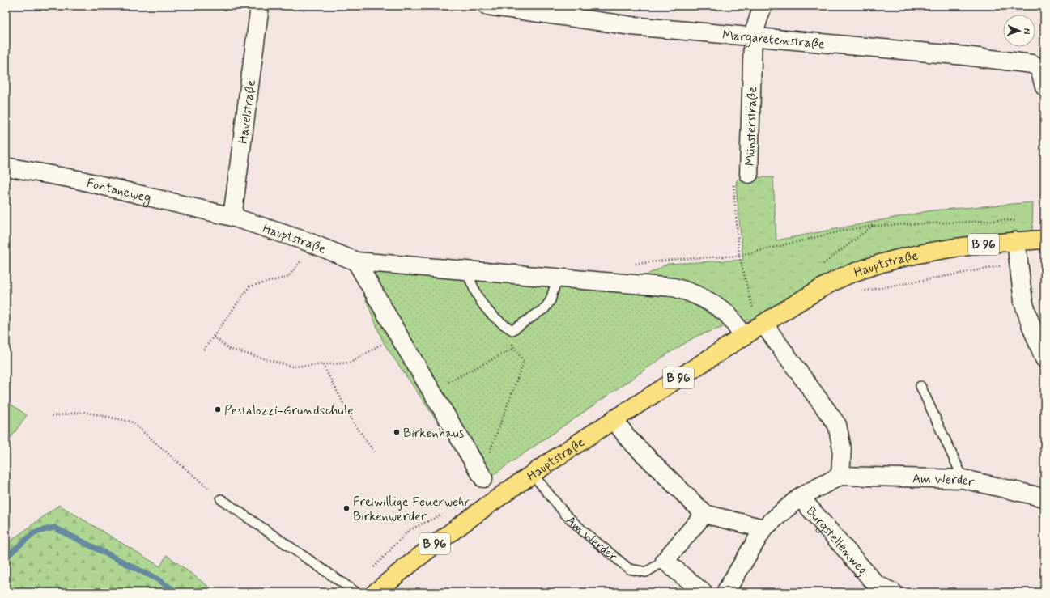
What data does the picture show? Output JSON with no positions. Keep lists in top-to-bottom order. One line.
{"streets":{"main road":["Hauptstraße","B 96"],"street":["Margaretenstraße","Havelstraße","Münsterstraße","Fontaneweg","Am Werder","Burgstellenweg"]},"crossings":[["Margaretenstraße","Münsterstraße"],["Havelstraße","Fontaneweg"],["Havelstraße","Hauptstraße"],["Fontaneweg","Hauptstraße"],["Hauptstraße","Am Werder"],["Am Werder","Burgstellenweg"]],"places":["Pestalozzi-Grundschule","Birkenhaus","Freiwillige Feuerwehr Birkenwerder"],"north":"right"}
